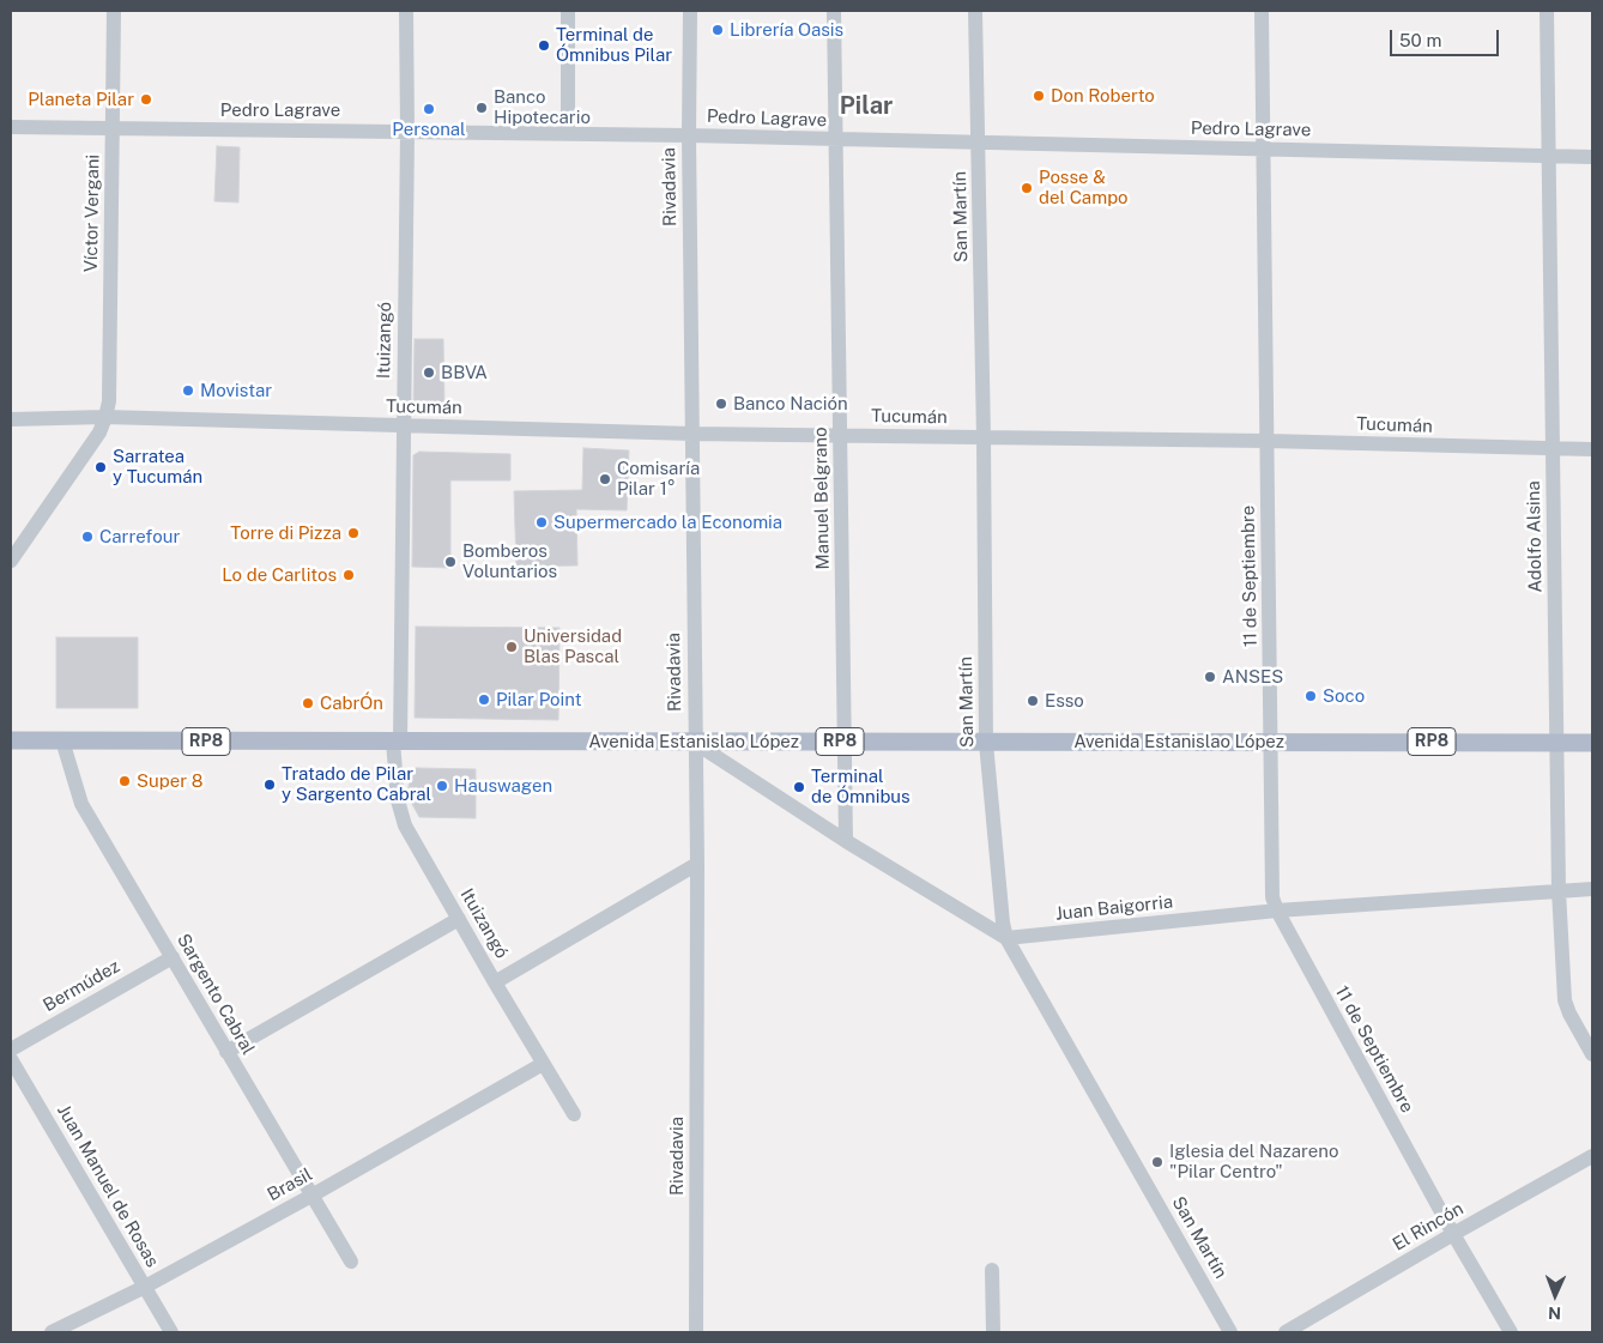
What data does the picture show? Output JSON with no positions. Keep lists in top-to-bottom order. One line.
{"streets":{"main road":["RP8","Avenida Estanislao López"],"street":["Pedro Lagrave","Rivadavia","Víctor Vergani","San Martín","Ituizangó","Tucumán","Manuel Belgrano","Adolfo Alsina","11 de Septiembre","Juan Baigorria","Bermúdez","Sargento Cabral","Brasil","Juan Manuel de Rosas","El Rincón"]},"crossings":[["Pedro Lagrave","Rivadavia"],["Pedro Lagrave","Víctor Vergani"],["Pedro Lagrave","San Martín"],["Pedro Lagrave","Ituizangó"],["Pedro Lagrave","Manuel Belgrano"],["Pedro Lagrave","Adolfo Alsina"],["Pedro Lagrave","11 de Septiembre"],["Rivadavia","Tucumán"],["Rivadavia","Avenida Estanislao López"],["Víctor Vergani","Tucumán"],["San Martín","Tucumán"],["San Martín","Avenida Estanislao López"],["San Martín","Juan Baigorria"],["Ituizangó","Tucumán"],["Ituizangó","Avenida Estanislao López"],["Ituizangó","Brasil"],["Tucumán","Manuel Belgrano"],["Tucumán","Adolfo Alsina"],["Tucumán","11 de Septiembre"],["Manuel Belgrano","Avenida Estanislao López"],["Adolfo Alsina","Avenida Estanislao López"],["Adolfo Alsina","Juan Baigorria"],["11 de Septiembre","Avenida Estanislao López"],["11 de Septiembre","Juan Baigorria"],["11 de Septiembre","El Rincón"],["Avenida Estanislao López","Sargento Cabral"],["Bermúdez","Sargento Cabral"],["Sargento Cabral","Brasil"],["Brasil","Juan Manuel de Rosas"]],"districts":["Pilar"],"places":["Librería Oasis","Terminal de Ómnibus Pilar","Don Roberto","Planeta Pilar","Banco Hipotecario","Personal","Posse & del Campo","BBVA","Movistar","Banco Nación","Sarratea y Tucumán","Comisaría Pilar 1°","Supermercado la Economia","Torre di Pizza","Carrefour","Bomberos Voluntarios","Lo de Carlitos","Universidad Blas Pascal","ANSES","Soco","Pilar Point","Esso","CabrÓn","Super 8","Tratado de Pilar y Sargento Cabral","Hauswagen","Terminal de Ómnibus","Iglesia del Nazareno \"Pilar Centro\""],"scale_bar":"50 m","north":"bottom"}
